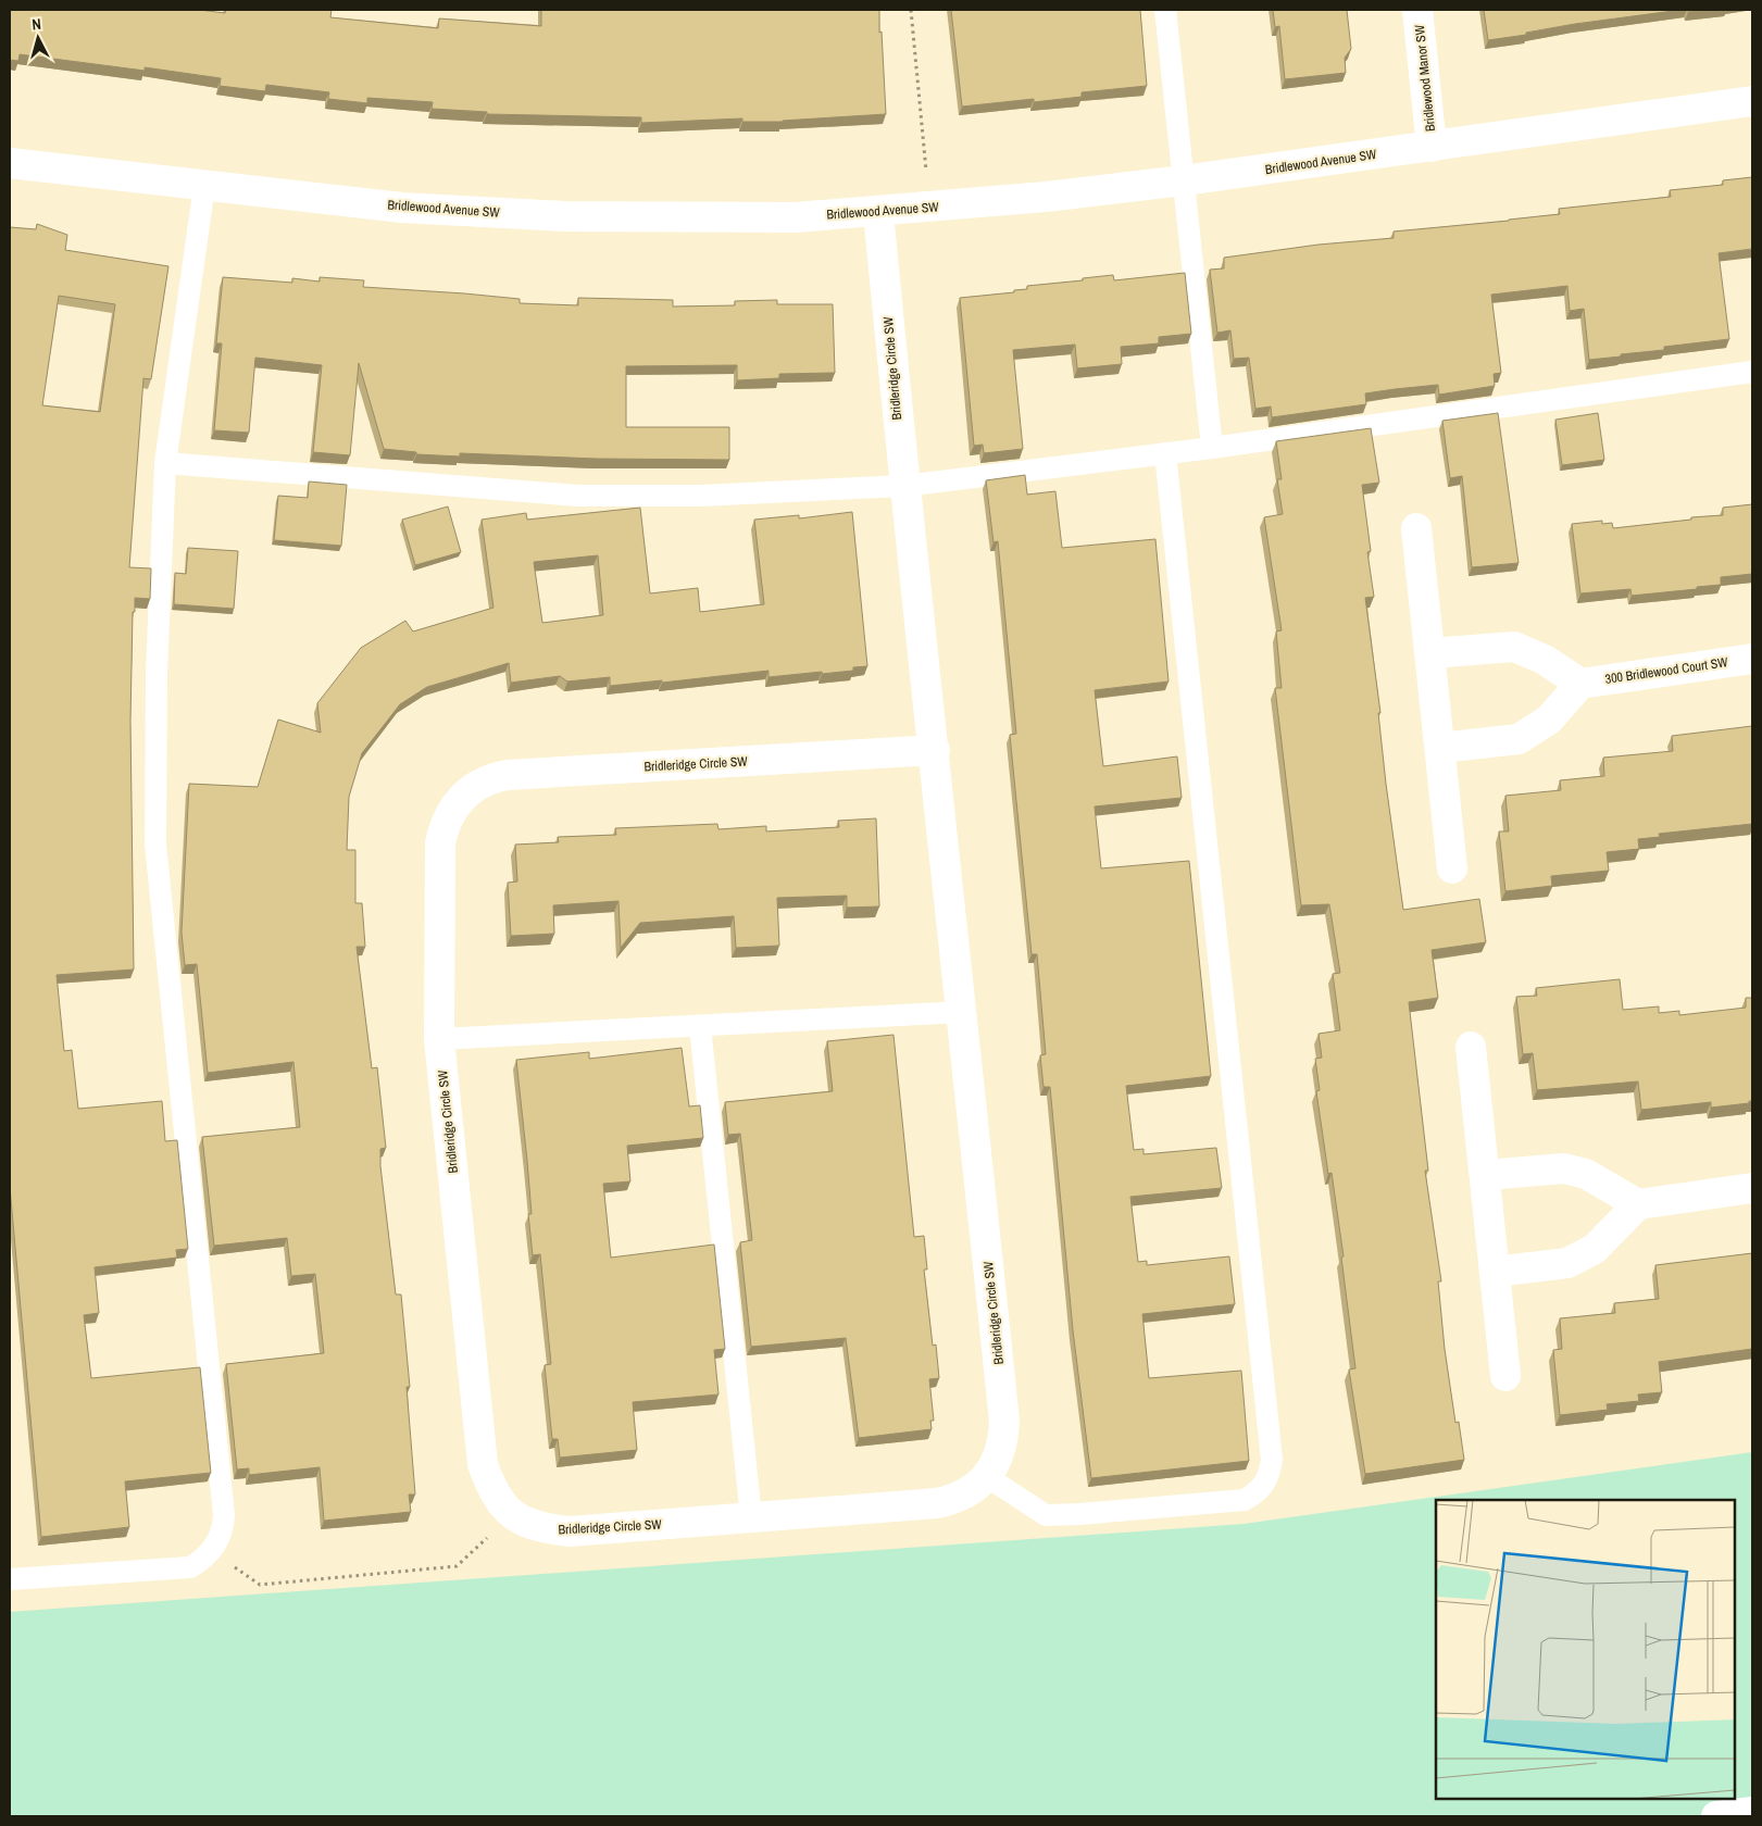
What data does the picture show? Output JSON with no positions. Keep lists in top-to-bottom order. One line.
{"streets":{"main road":["Bridlewood Manor SW","Bridlewood Avenue SW","Bridleridge Circle SW","300 Bridlewood Court SW"]},"crossings":[["Bridlewood Manor SW","Bridlewood Avenue SW"],["Bridlewood Avenue SW","Bridleridge Circle SW"]],"north":"top"}
